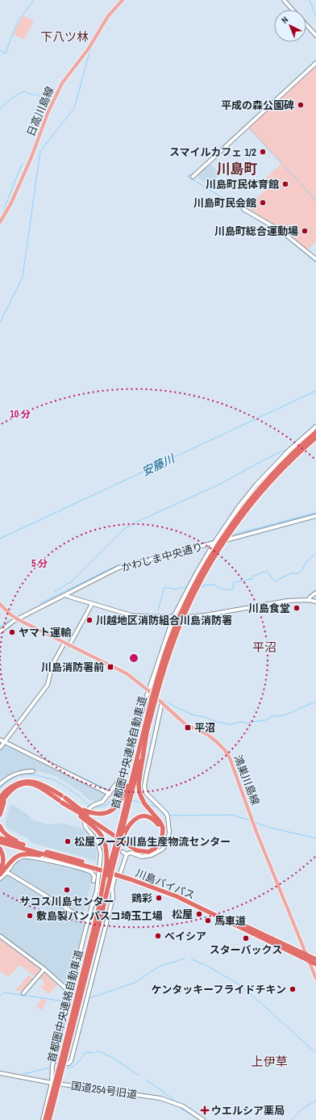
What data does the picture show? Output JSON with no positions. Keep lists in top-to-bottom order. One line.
{"streets":{"highway":["首都圏中央連絡自動車道","川島バイパス"],"main road":["日高川島線","鴻巣川島線"],"street":["かわじま中央通り","国道254号旧道"]},"crossings":[["かわじま中央通り","鴻巣川島線"],["鴻巣川島線","川島バイパス"]],"districts":["下八ツ林","川島町","平沼","上伊草"],"water":["安藤川"],"places":{"other":["平成の森公園碑","スマイルカフェ 1/2","川島町民体育館","川島町民会館","川島町総合運動場","川島食堂","川越地区消防組合川島消防署","ヤマト運輸","松屋フーズ川島生産物流センター","サコス川島センター","鶏彩","松屋","敷島製パンパスコ埼玉工場","馬車道","ベイシア","スターバックス","ケンタッキーフライドチキン"],"transit":["川島消防署前","平沼"],"health":["ウエルシア薬局"]},"north":"top left","rings":["10 分","5 分"]}
